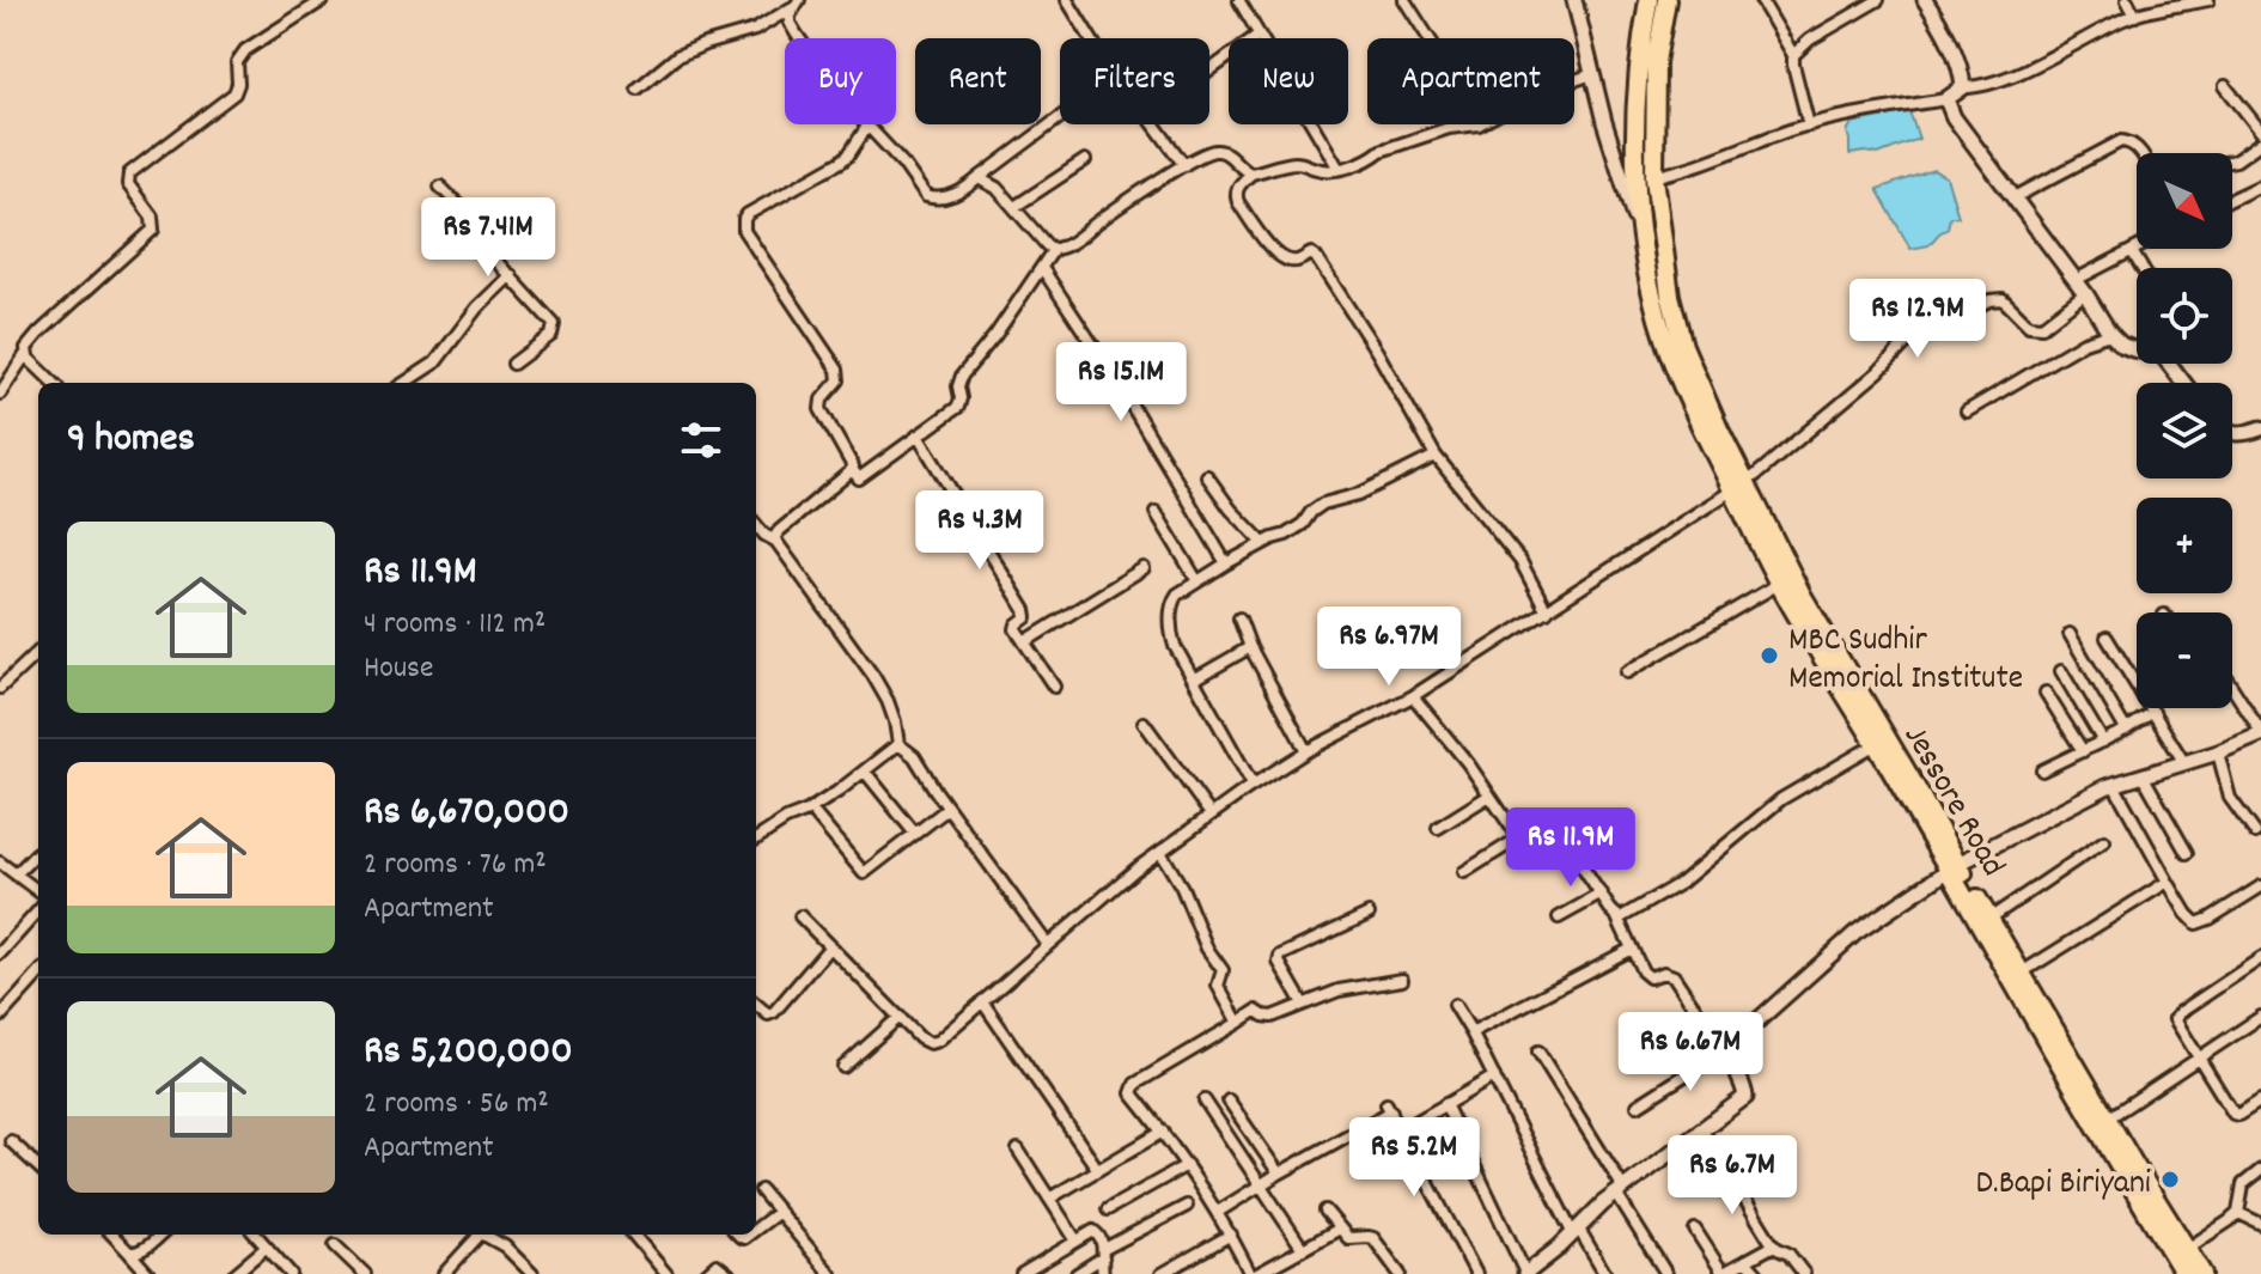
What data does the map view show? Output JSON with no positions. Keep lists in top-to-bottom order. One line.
{"streets":{"highway":["Jessore Road"]},"places":["MBC Sudhir Memorial Institute","D.Bapi Biriyani"],"north":"bottom right","page":{"chip":["Buy","Rent","Filters","New","Apartment"],"map_buttons":["+","−"],"price":["Rs 7.41M","Rs 12.9M","Rs 15.1M","Rs 4.3M","Rs 6.97M","Rs 11.9M","Rs 6.67M","Rs 5.2M","Rs 6.7M"],"heading":"9 homes","list":[{"name":"Rs 11.9M","note":"4 rooms · 112 m² · House"},{"name":"Rs 6,670,000","note":"2 rooms · 76 m² · Apartment"},{"name":"Rs 5,200,000","note":"2 rooms · 56 m² · Apartment"}]}}
